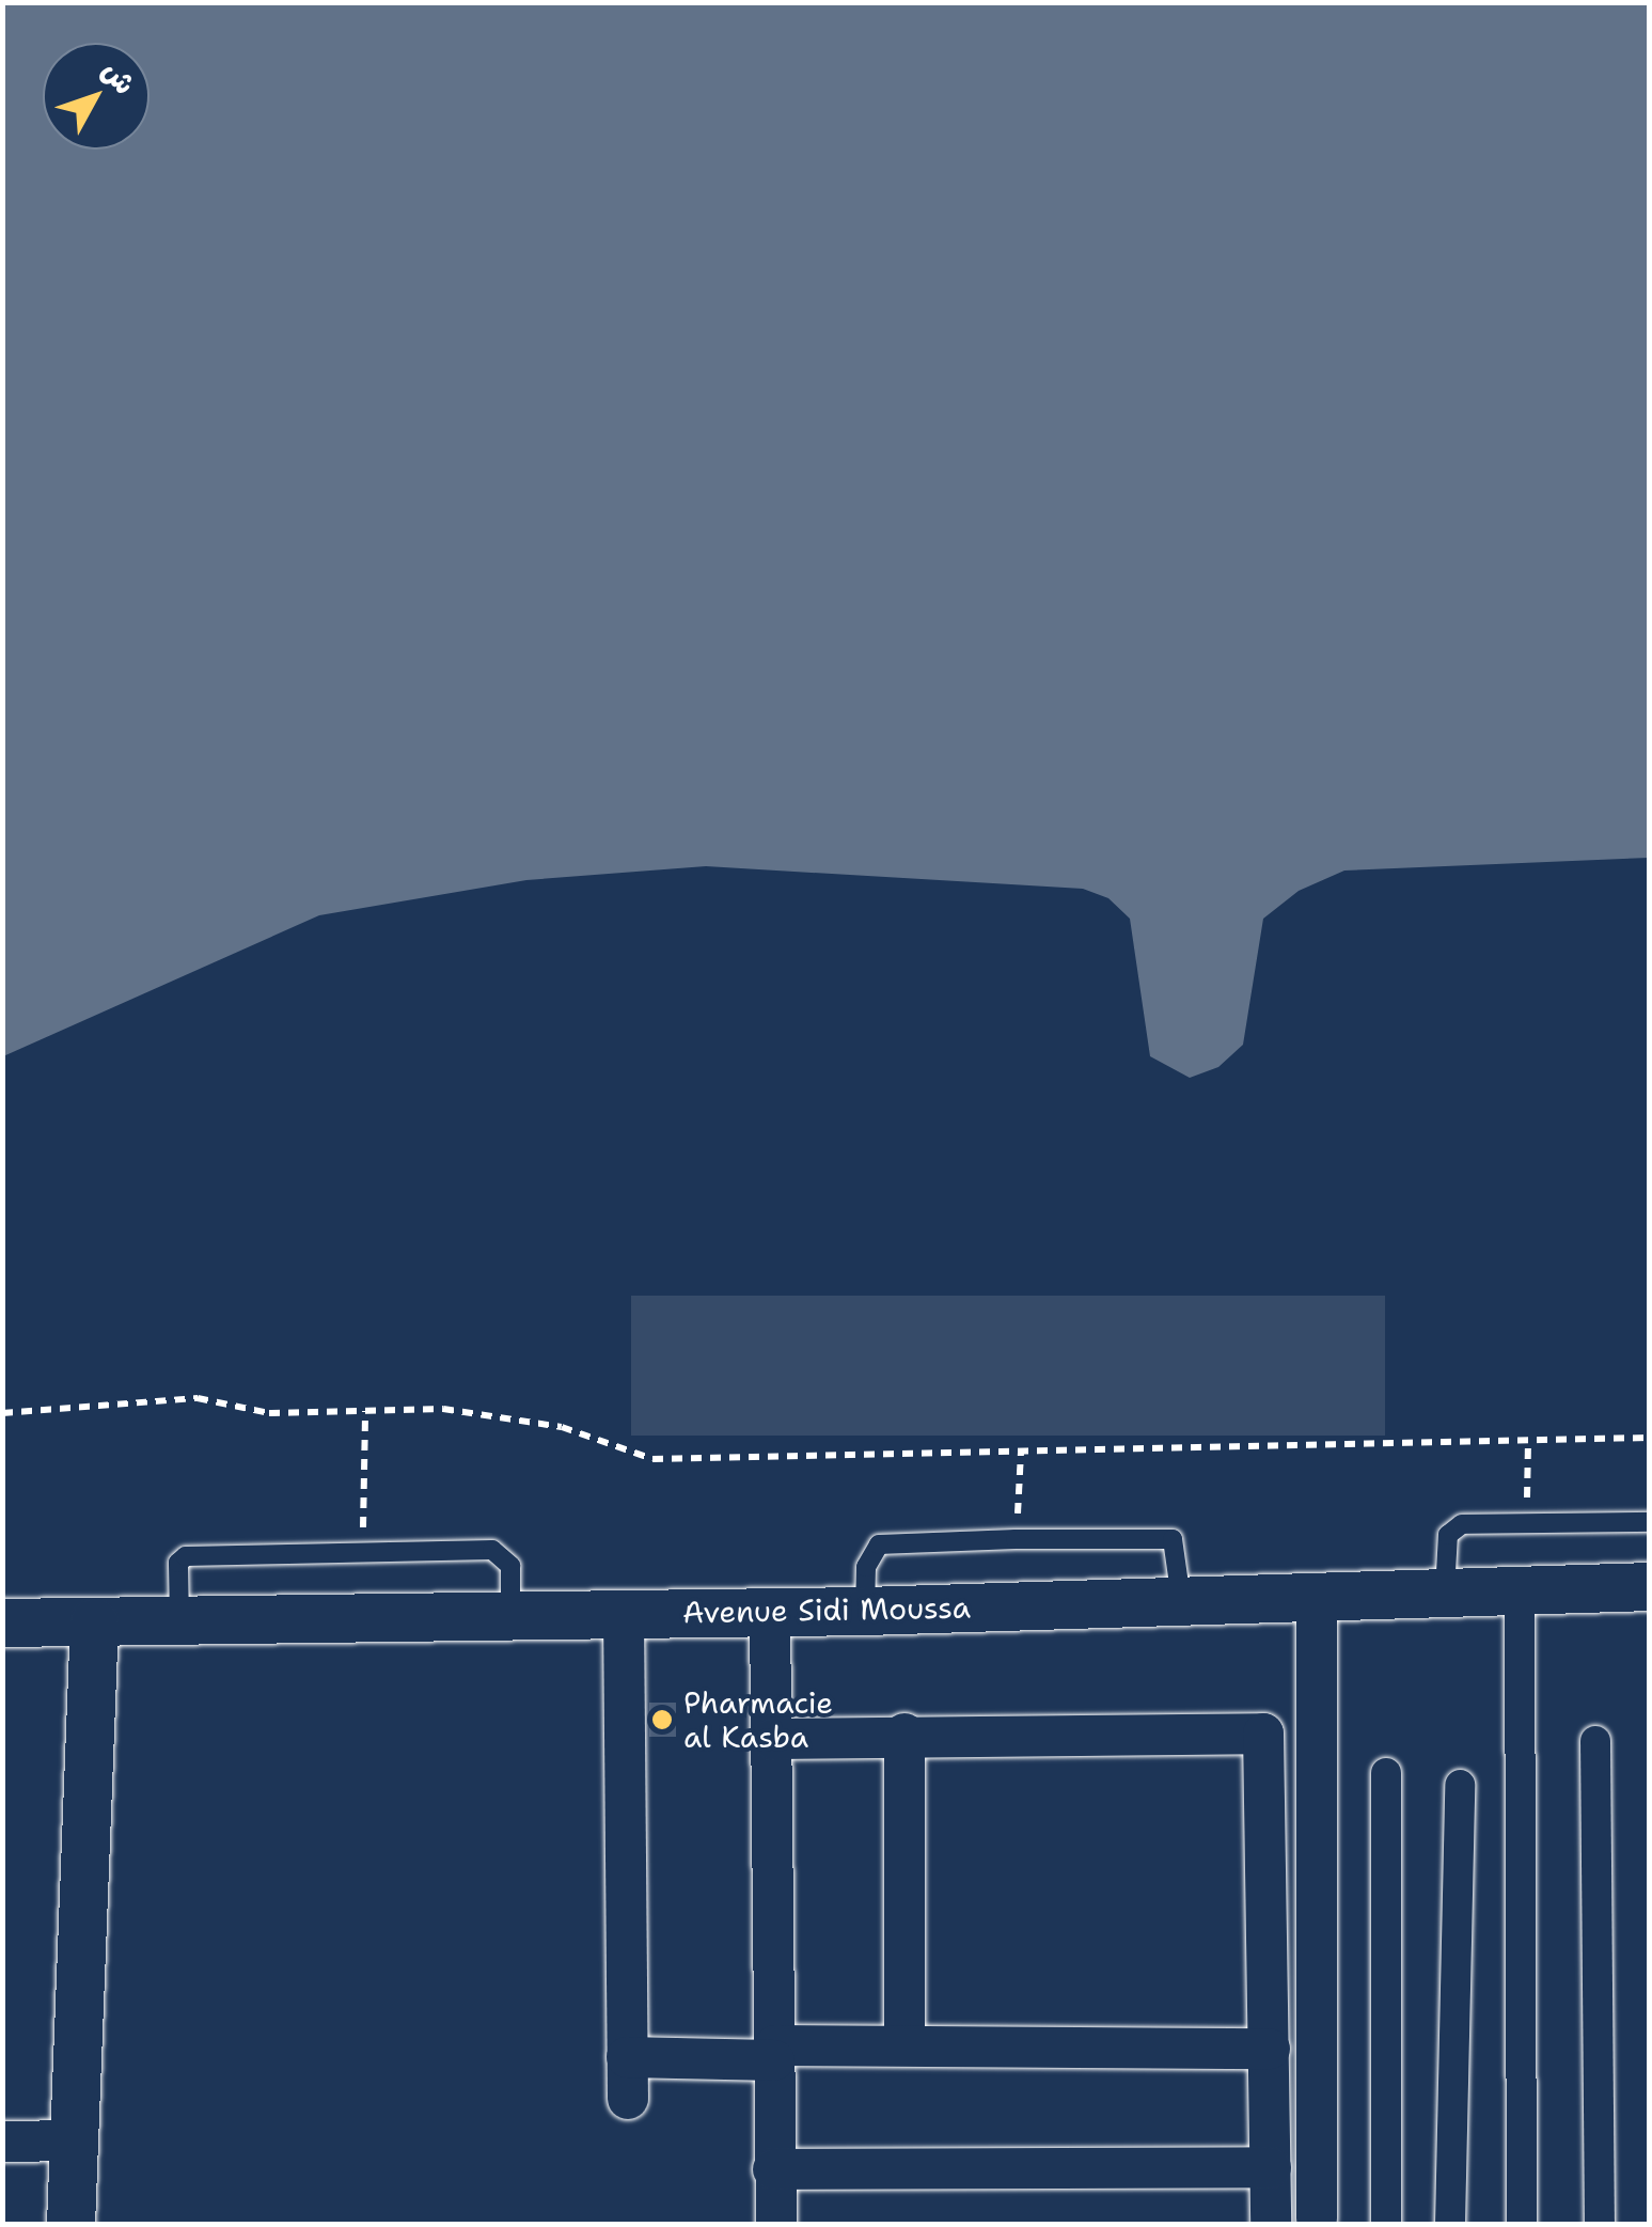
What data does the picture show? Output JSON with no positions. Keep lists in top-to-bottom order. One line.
{"streets":{"street":["Avenue Sidi Moussa"]},"places":["Pharmacie al Kasba"],"north":"top right"}
